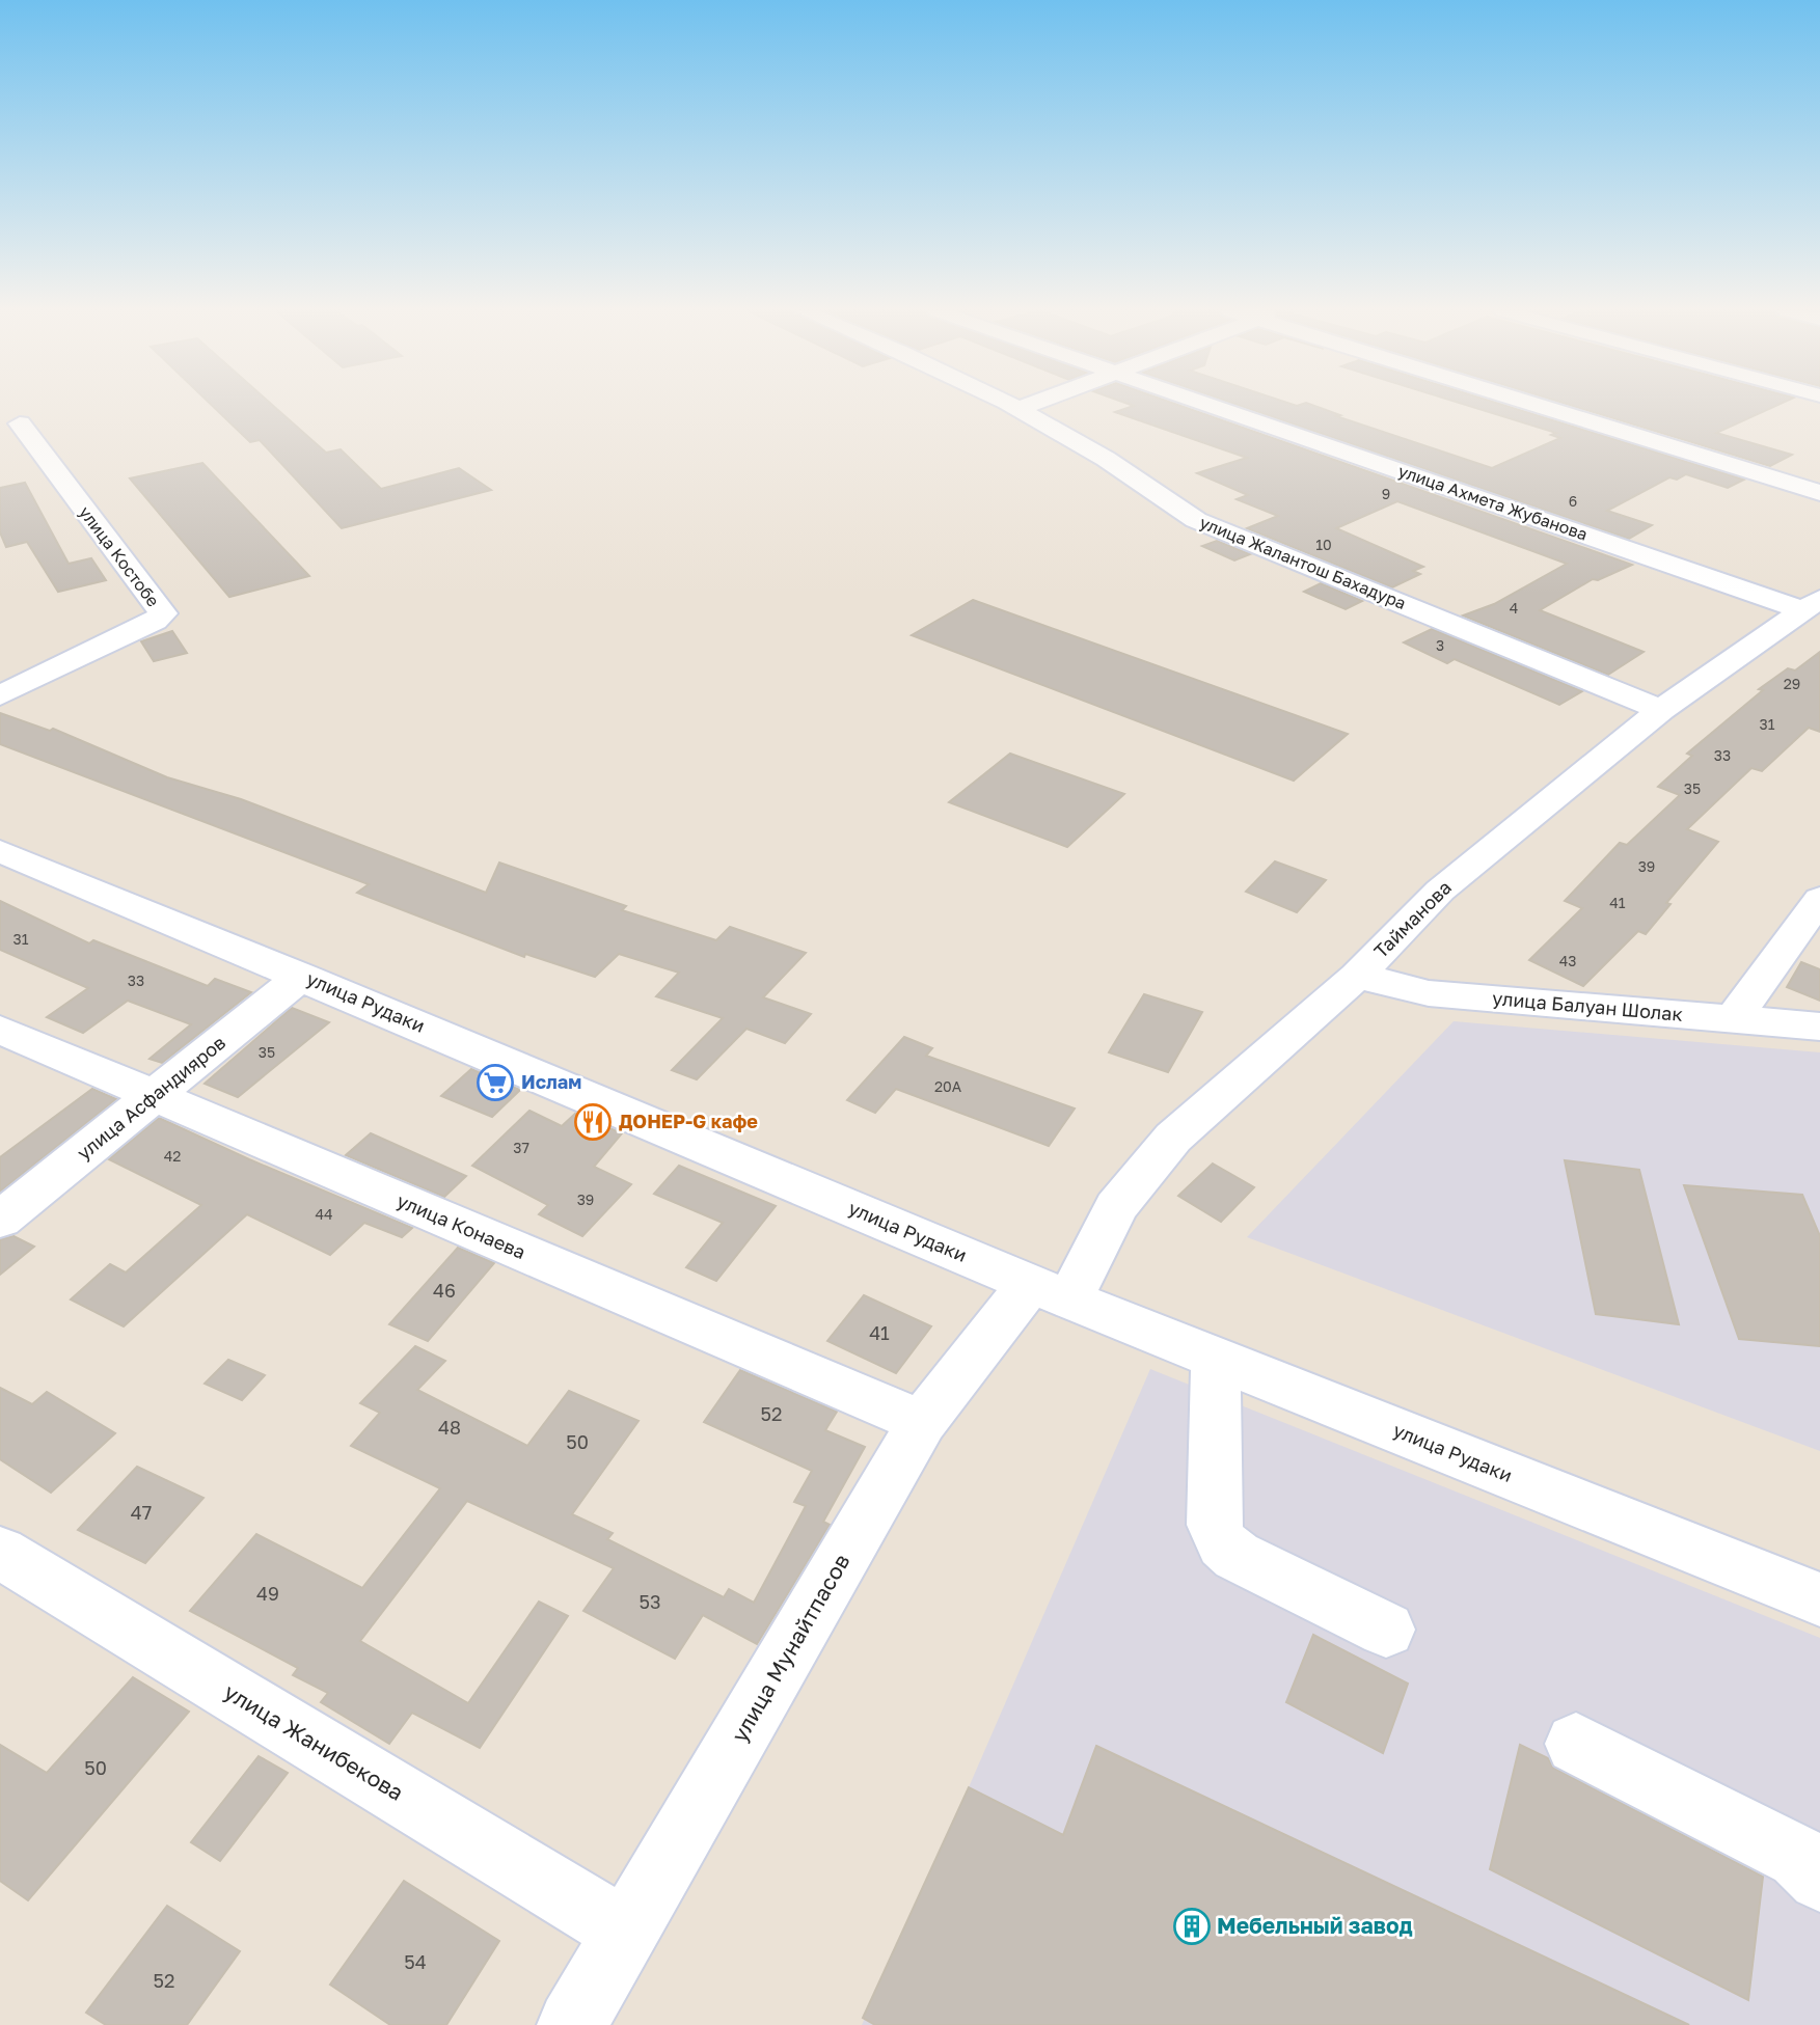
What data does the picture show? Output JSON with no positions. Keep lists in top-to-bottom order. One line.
{"streets":{"street":["улица Ахмета Жубанова","улица Костобе","улица Жалантош Бахадура","Тайманова","улица Рудаки","улица Балуан Шолак","улица Асфандияров","улица Конаева","улица Мунайтпасов","улица Жанибекова"]},"crossings":[["улица Ахмета Жубанова","Тайманова"],["улица Жалантош Бахадура","Тайманова"],["Тайманова","улица Рудаки"],["Тайманова","улица Балуан Шолак"],["Тайманова","улица Мунайтпасов"],["улица Рудаки","улица Асфандияров"],["улица Рудаки","улица Мунайтпасов"],["улица Асфандияров","улица Конаева"],["улица Конаева","улица Мунайтпасов"],["улица Мунайтпасов","улица Жанибекова"]],"places":{"supermarket":["Ислам"],"restaurant":["ДОНЕР-G кафе"],"building":["Мебельный завод"]},"house_numbers":["9","6","10","4","3","29","31","33","35","39","41","31","43","33","35","20А","37","42","39","44","46","41","52","48","50","47","49","53","50","54","52"]}
